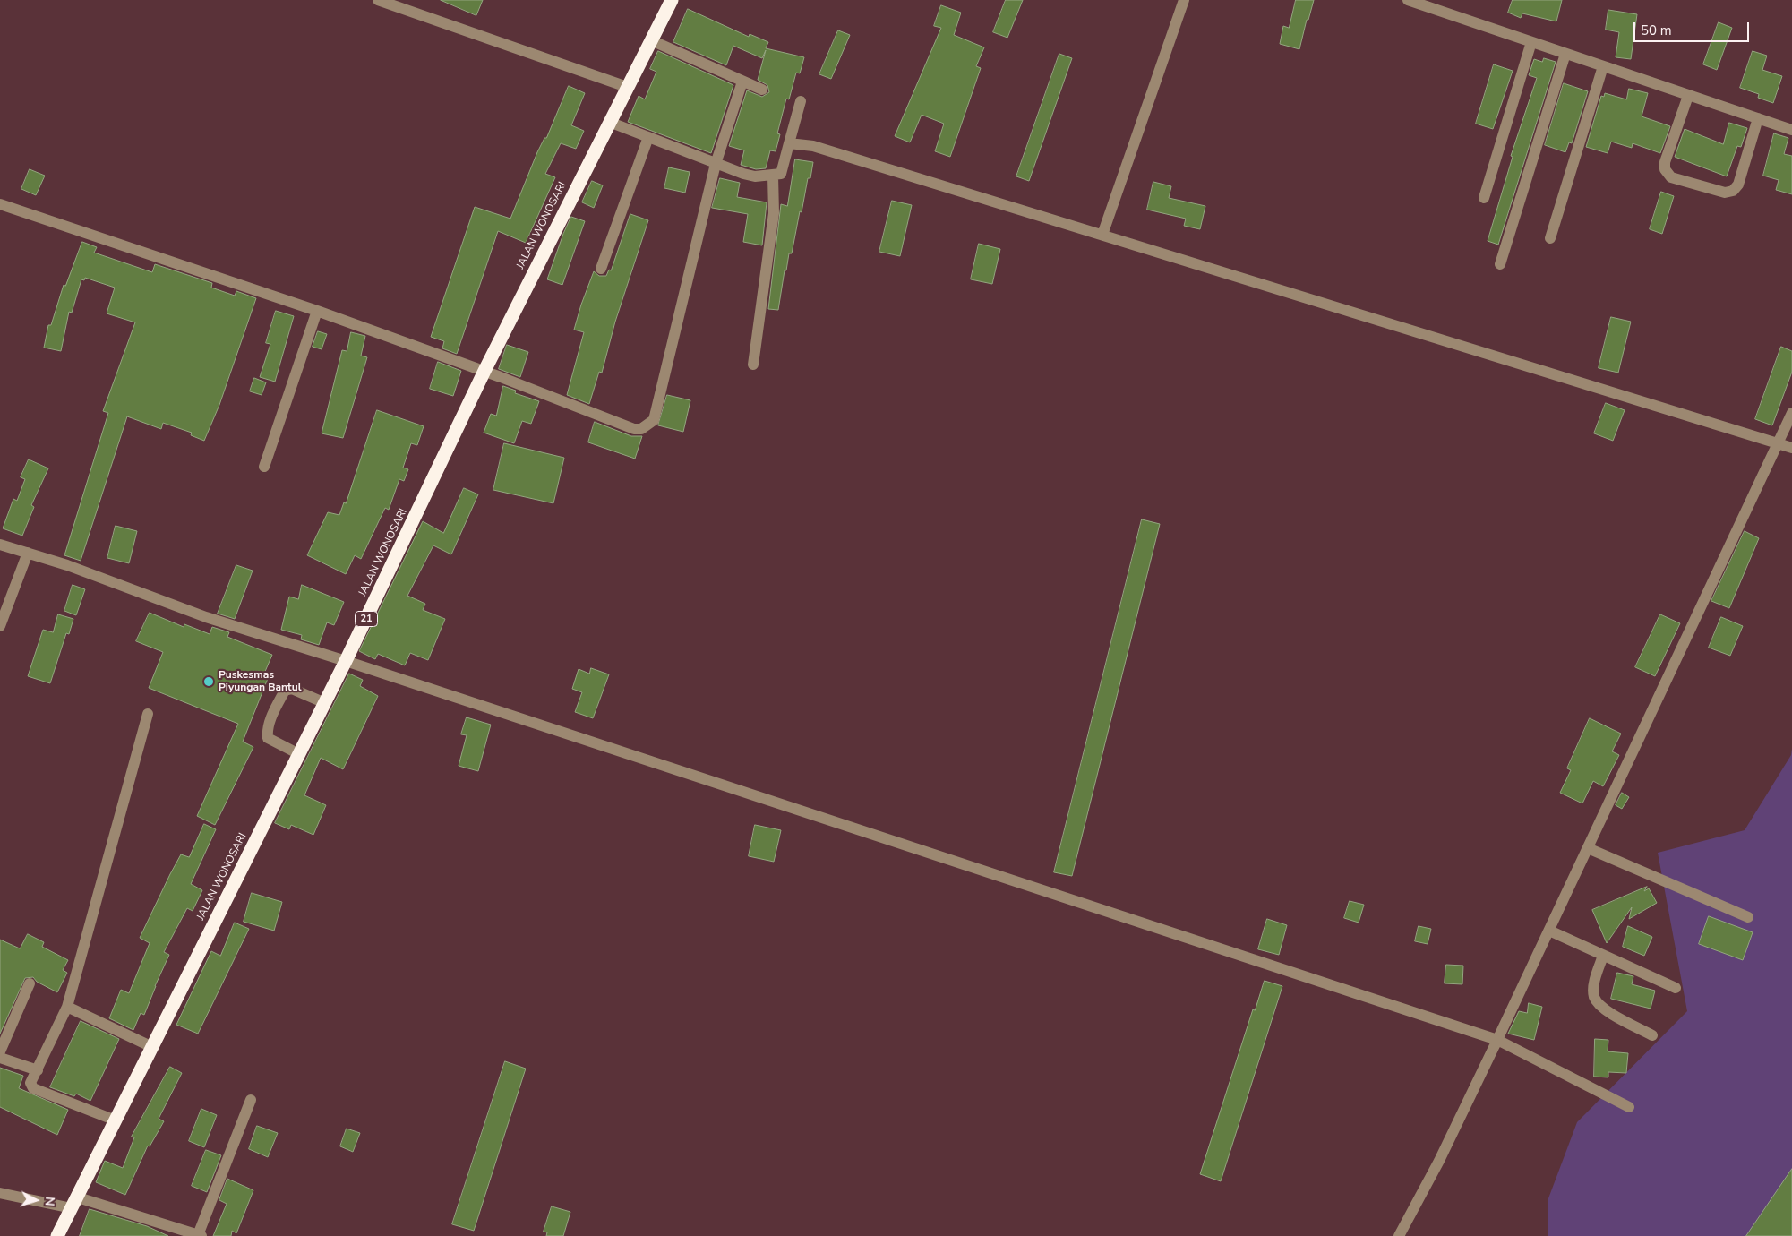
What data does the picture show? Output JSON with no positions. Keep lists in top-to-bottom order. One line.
{"streets":{"highway":["JALAN WONOSARI","21"]},"places":["Puskesmas Piyungan Bantul"],"scale_bar":"50 m","north":"right"}
